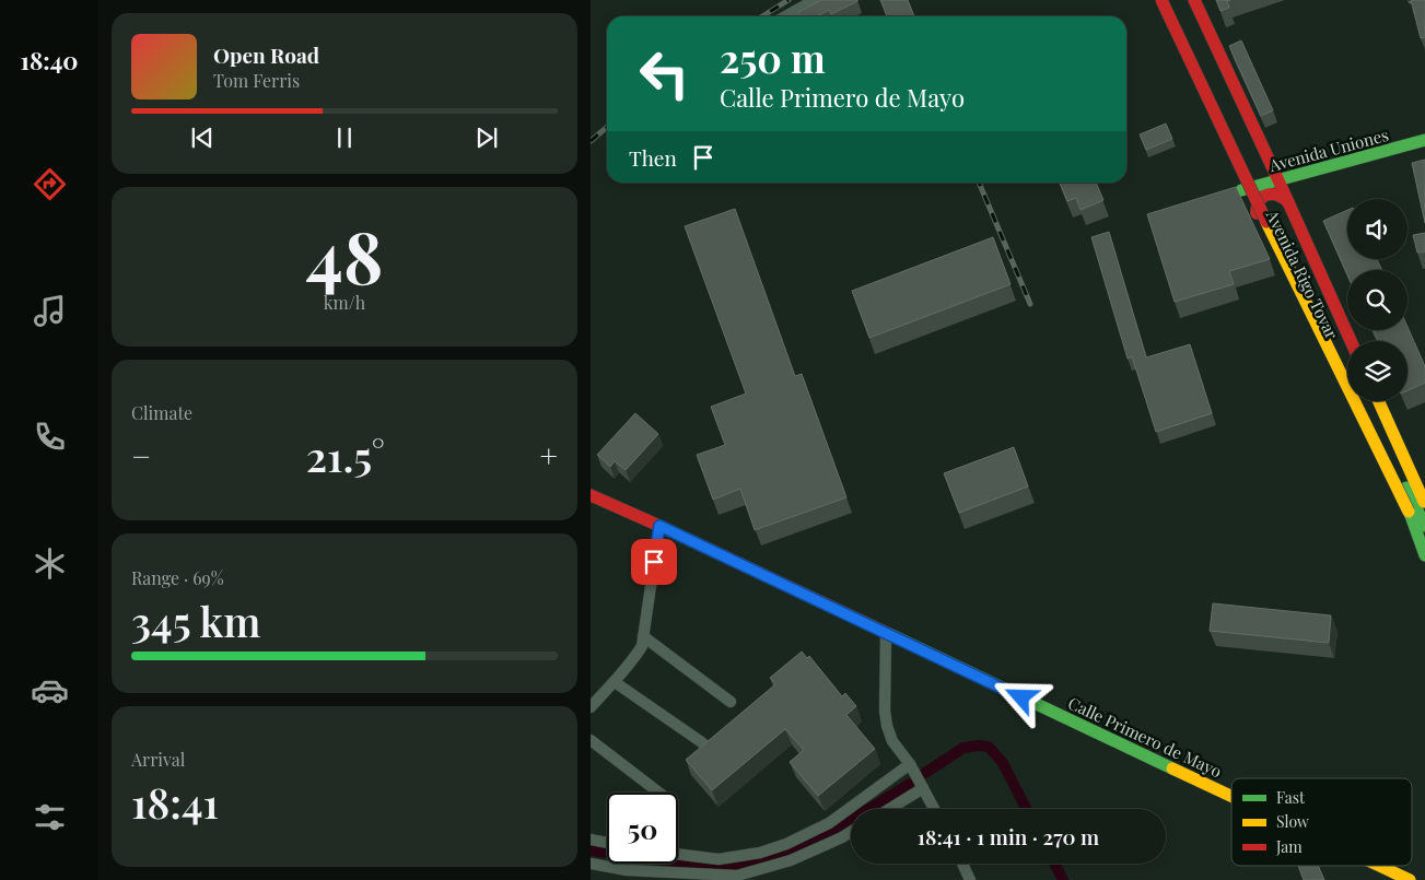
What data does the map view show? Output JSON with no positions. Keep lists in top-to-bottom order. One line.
{"streets":{"main road":["Avenida Uniones","Avenida Rigo Tovar","Calle Primero de Mayo"]},"crossings":[["Avenida Uniones","Avenida Rigo Tovar"]],"legend":["Fast","Slow","Jam"],"page":{"tabs":"18:40","turn":["250 m","Calle Primero de Mayo"],"song":["Open Road","Tom Ferris"],"then":"Then","tile":[["48","km/h"],"Climate",["Range · 69%","345 km"],["Arrival","18:41"]],"heat":["−","21.5°","+"],"limit":"50","trip":"18:41 · 1 min · 270 m"}}
